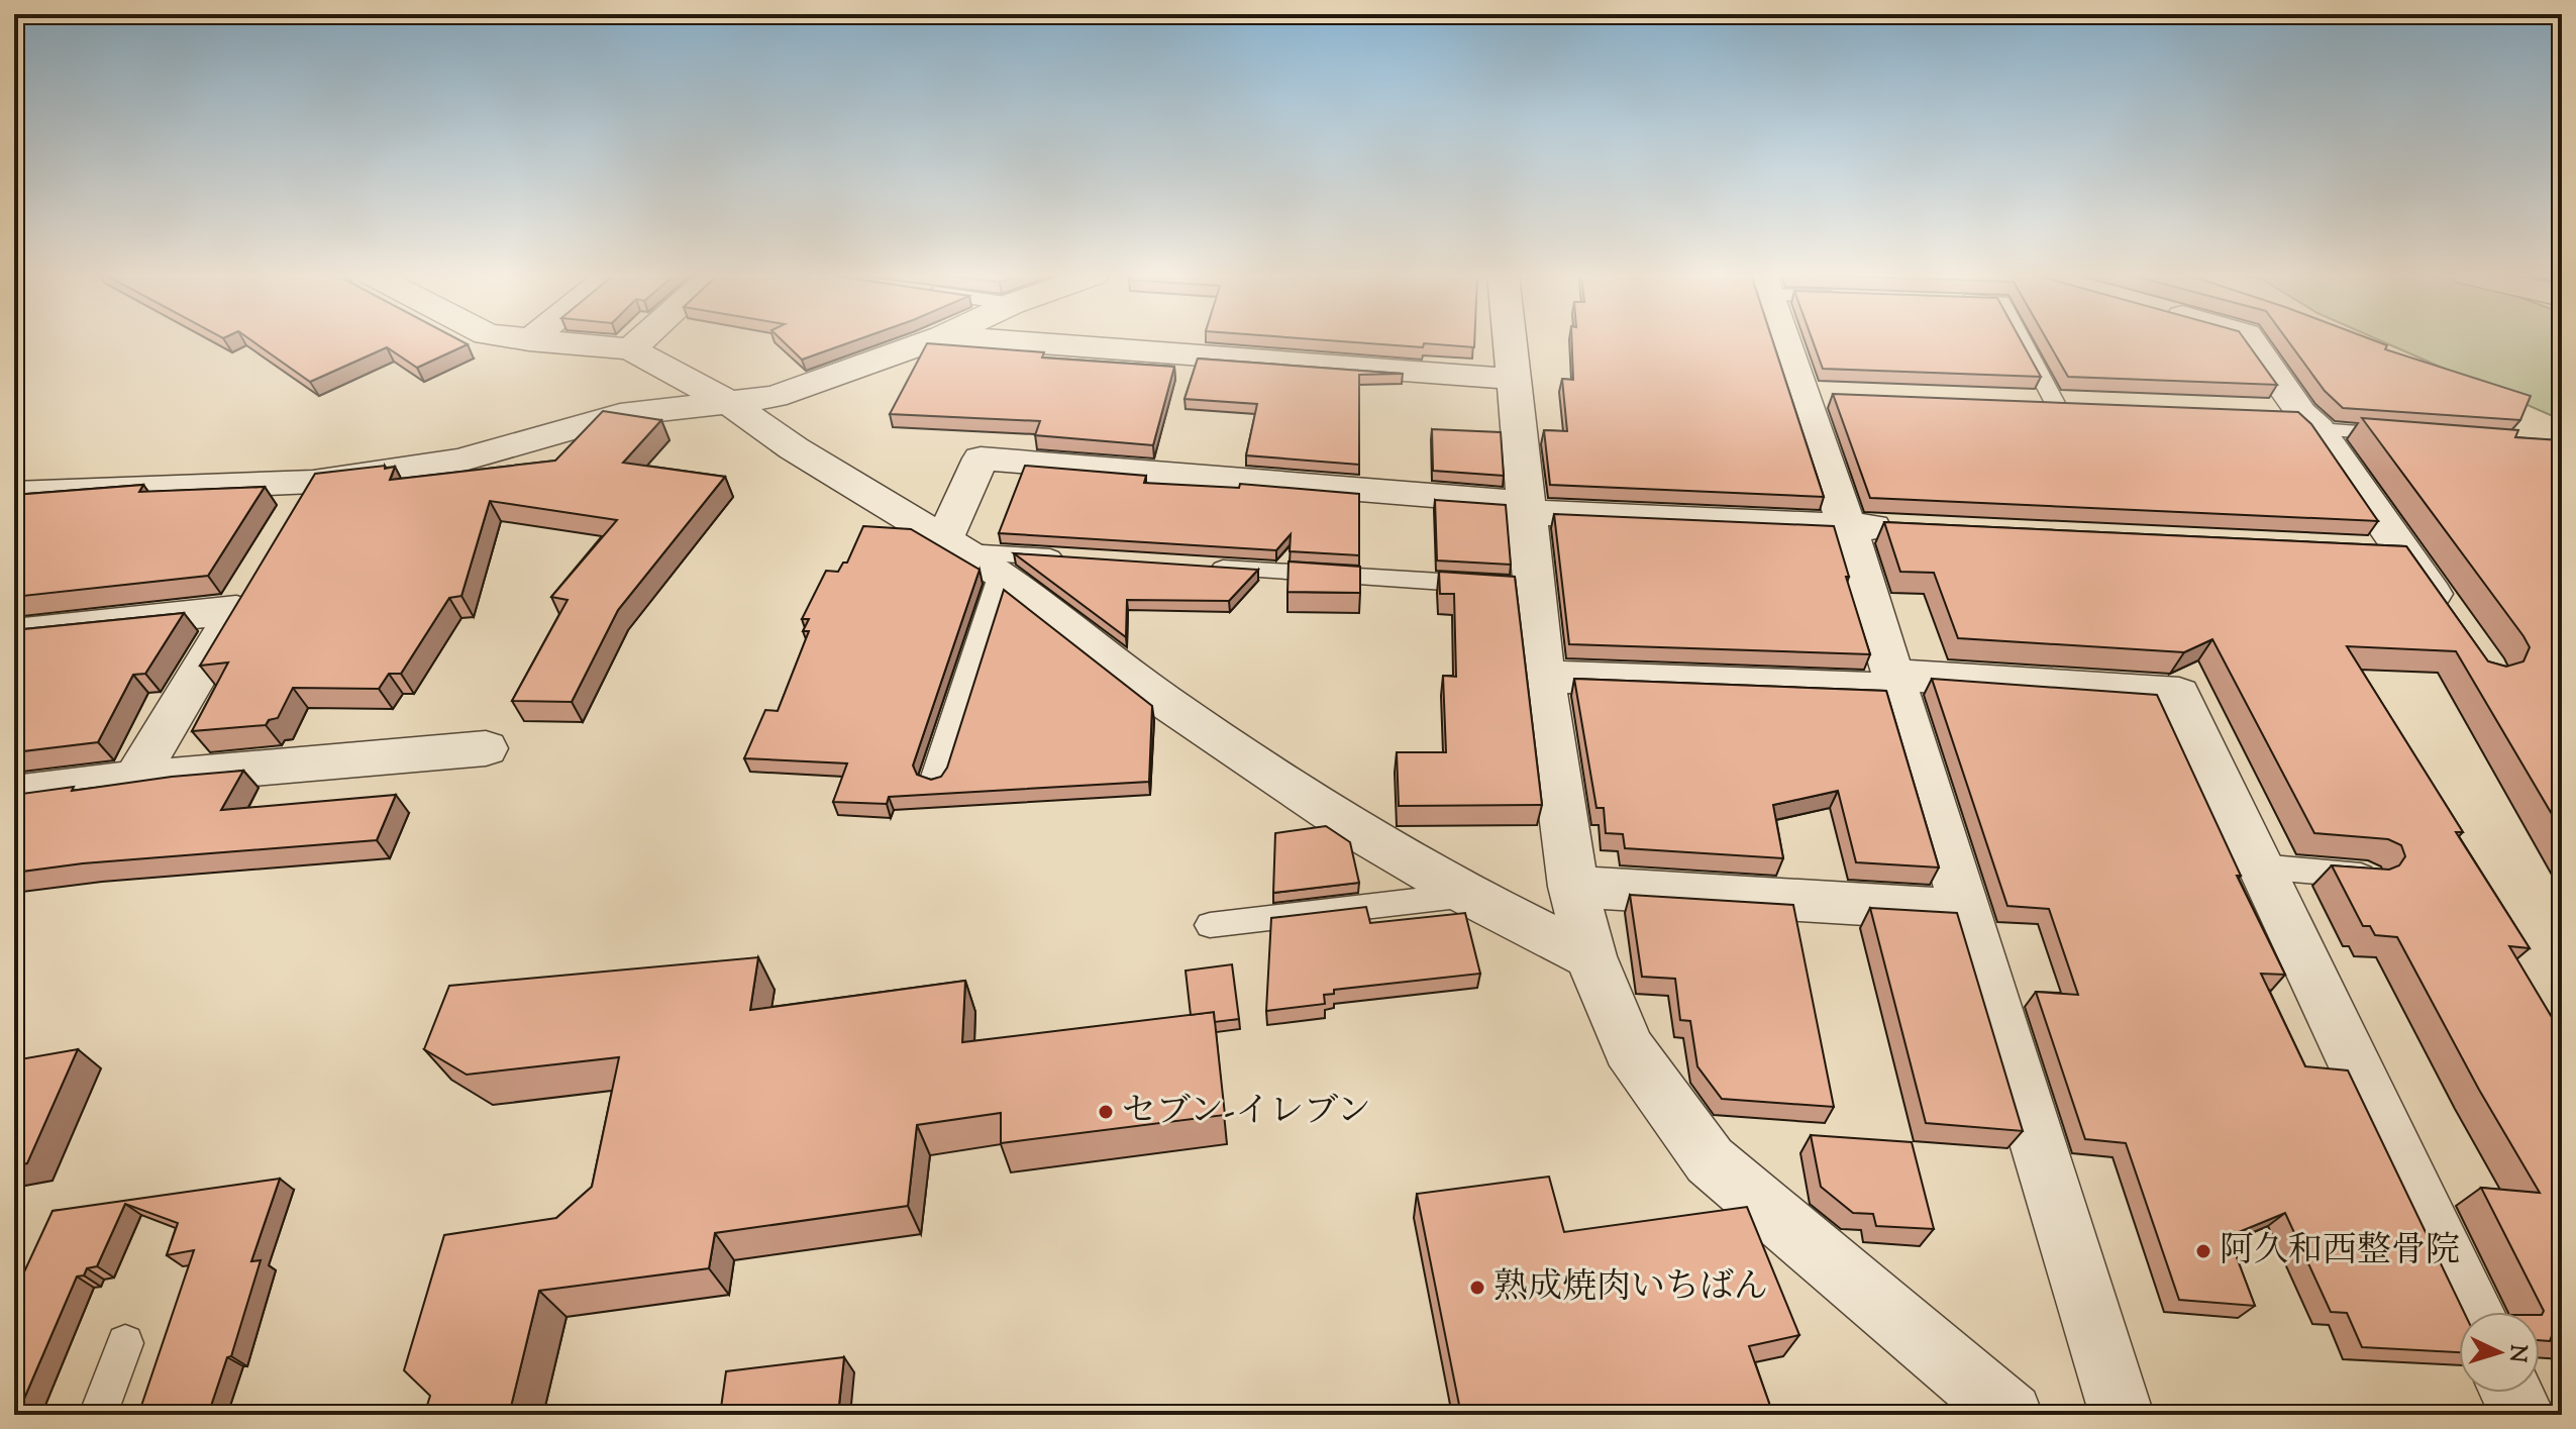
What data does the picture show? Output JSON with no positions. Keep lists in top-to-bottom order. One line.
{"places":["セブン-イレブン","阿久和西整骨院","熟成焼肉いちばん"],"north":"right"}
